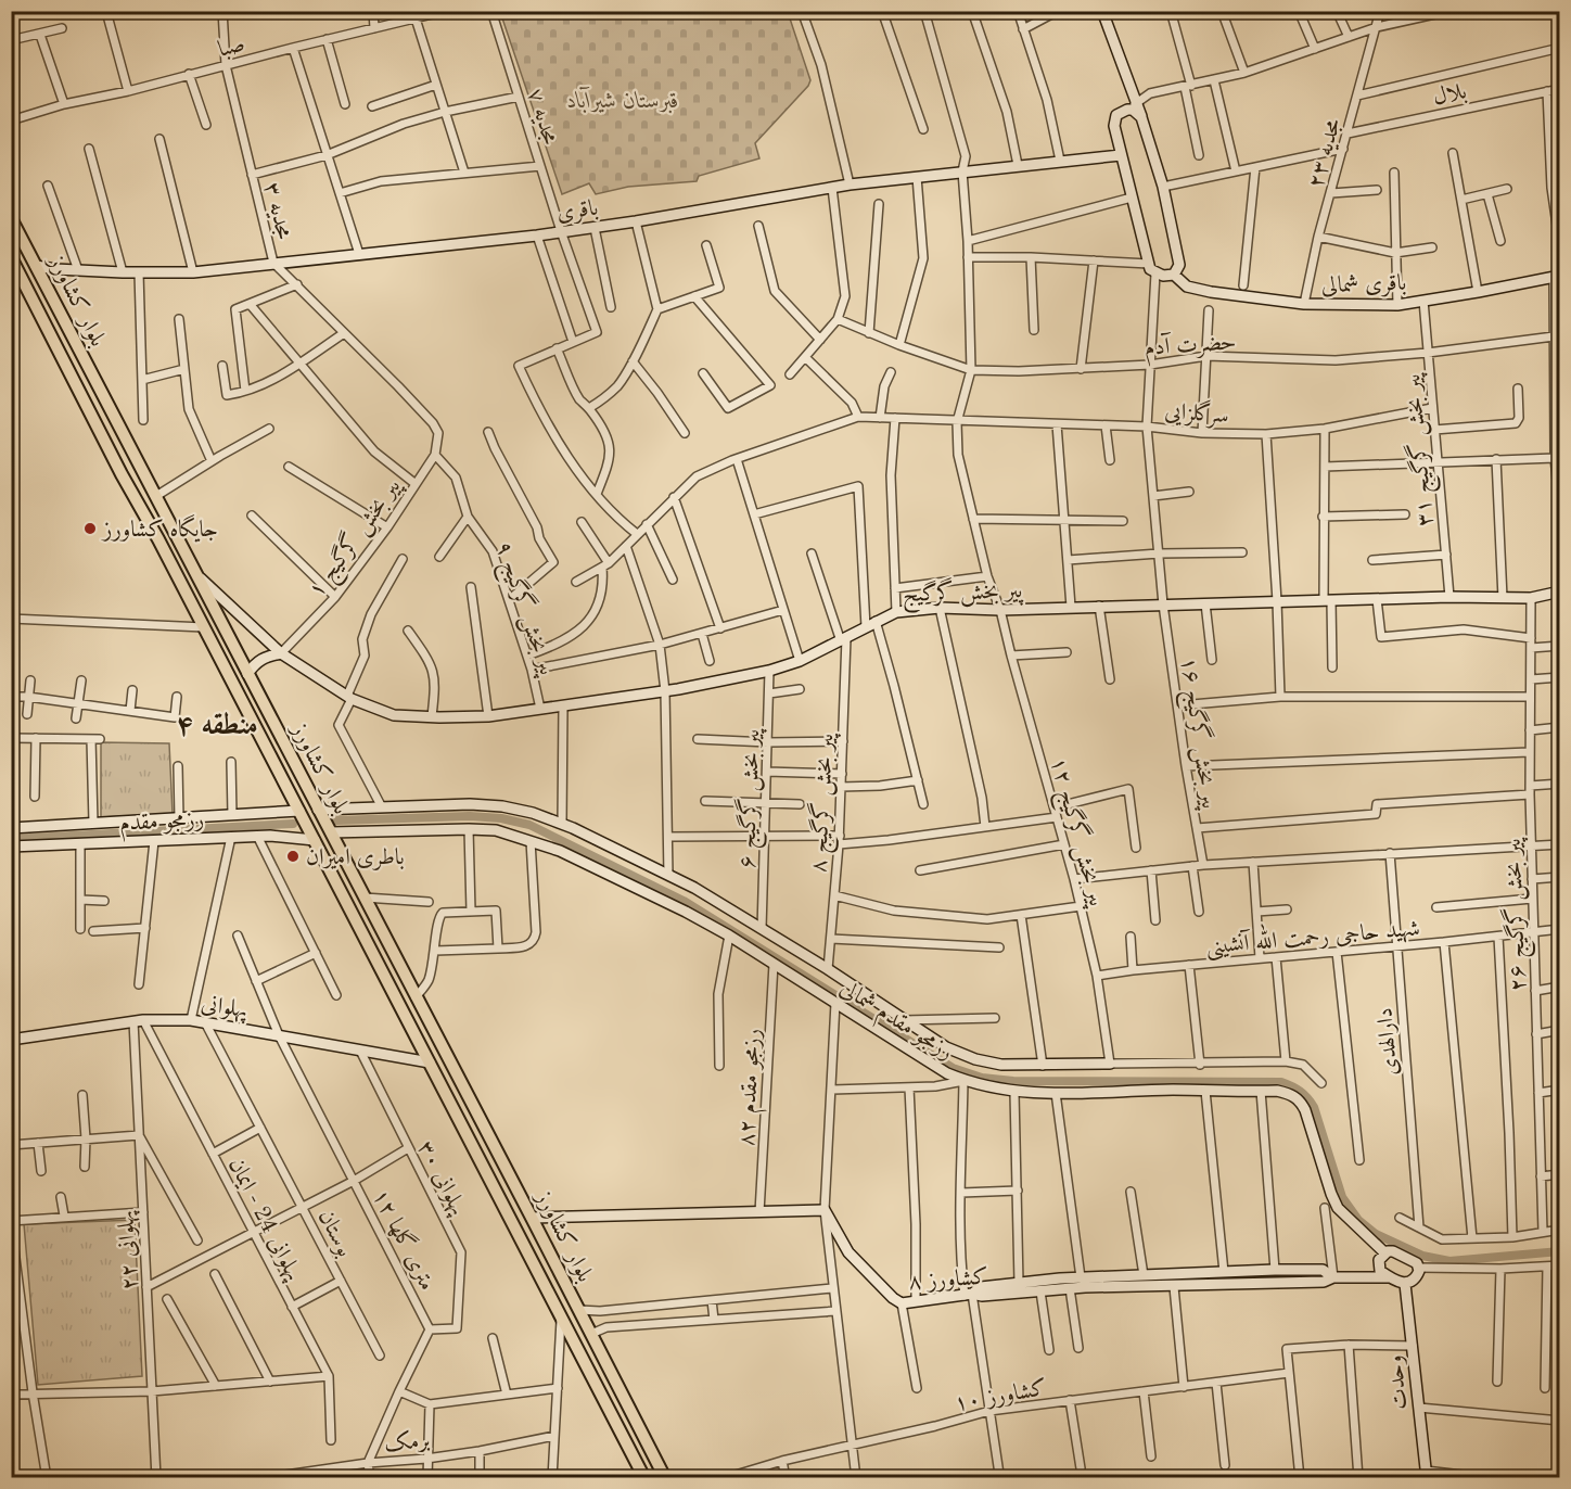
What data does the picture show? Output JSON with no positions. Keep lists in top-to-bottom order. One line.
{"streets":{"main road":["بلوار کشاورز"],"street":["صبا","بلال","مجدیه ۷","مجدیه ۲۳","باقری","مجدیه ۳","باقری شمالی","حضرت آدم","سرگلزایی","پیر بخش گرگیج ۳۱","پیر بخش گرگیج ۱","پیر بخش گرگیج","پیر بخش گرگیج ۹","پیر بخش گرگیج ۱۶","پیر بخش گرگیج ۶","پیر بخش گرگیج ۸","رزمجو مقدم","پیر بخش گرگیج ۱۲","پیر بخش گرگیج ۲۶","شهید حاجی رحمت الله آنشینی","پهلوانی","رزمجو مقدم شمالی","دارالهدی","رزمجو مقدم ۸۲","پهلوانی ۳۰","پهلوانی 24 - ایمان","بوستان","۱۲ متری گلها","پهلوانی ۲۲","کشاورز ۸","وحدت","کشاورز ۱۰","برمک"]},"crossings":[["صبا","مجدیه ۳"],["بلال","مجدیه ۲۳"],["مجدیه ۷","باقری"],["مجدیه ۲۳","باقری شمالی"],["باقری","مجدیه ۳"],["باقری","بلوار کشاورز"],["باقری","پیر بخش گرگیج ۱۲"],["مجدیه ۳","پیر بخش گرگیج ۱"],["باقری شمالی","پیر بخش گرگیج ۳۱"],["بلوار کشاورز","پیر بخش گرگیج"],["بلوار کشاورز","رزمجو مقدم"],["بلوار کشاورز","پهلوانی"],["بلوار کشاورز","رزمجو مقدم شمالی"],["حضرت آدم","پیر بخش گرگیج ۳۱"],["حضرت آدم","پیر بخش گرگیج ۱۶"],["حضرت آدم","پیر بخش گرگیج ۱۲"],["سرگلزایی","پیر بخش گرگیج ۳۱"],["سرگلزایی","پیر بخش گرگیج ۱۶"],["سرگلزایی","پیر بخش گرگیج ۱۲"],["پیر بخش گرگیج ۳۱","پیر بخش گرگیج"],["پیر بخش گرگیج ۱","پیر بخش گرگیج"],["پیر بخش گرگیج ۱","پیر بخش گرگیج ۹"],["پیر بخش گرگیج","پیر بخش گرگیج ۹"],["پیر بخش گرگیج","پیر بخش گرگیج ۱۶"],["پیر بخش گرگیج","پیر بخش گرگیج ۶"],["پیر بخش گرگیج","پیر بخش گرگیج ۸"],["پیر بخش گرگیج","پیر بخش گرگیج ۱۲"],["پیر بخش گرگیج","پیر بخش گرگیج ۲۶"],["پیر بخش گرگیج ۱۲","شهید حاجی رحمت الله آنشینی"],["پیر بخش گرگیج ۲۶","شهید حاجی رحمت الله آنشینی"],["شهید حاجی رحمت الله آنشینی","دارالهدی"],["پهلوانی","پهلوانی ۳۰"],["پهلوانی","پهلوانی 24 - ایمان"],["پهلوانی","بوستان"],["پهلوانی","۱۲ متری گلها"],["پهلوانی","پهلوانی ۲۲"],["رزمجو مقدم شمالی","رزمجو مقدم ۸۲"],["رزمجو مقدم شمالی","وحدت"],["پهلوانی ۳۰","۱۲ متری گلها"],["پهلوانی 24 - ایمان","پهلوانی ۲۲"]],"districts":["منطقه ۴"],"parks":["قبرستان شیرآباد"],"places":["جایگاه کشاورز","باطری امیران"]}
